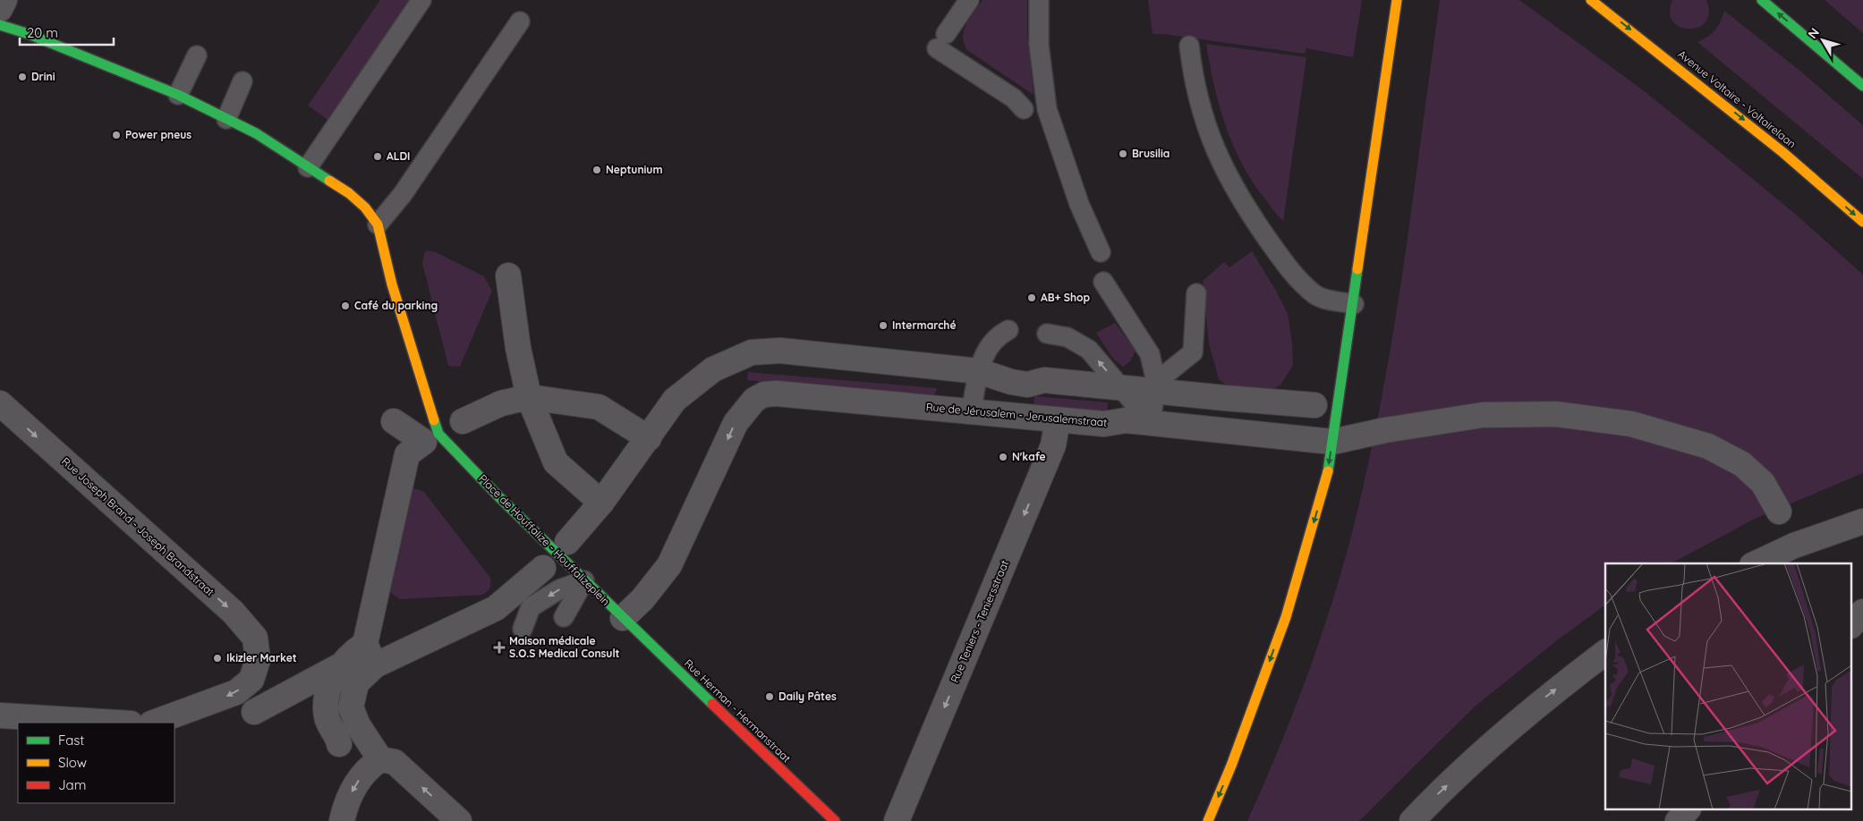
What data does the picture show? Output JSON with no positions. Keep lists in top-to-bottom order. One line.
{"streets":{"street":["Avenue Voltaire - Voltairelaan","Rue de Jérusalem - Jerusalemstraat","Rue Joseph Brand - Joseph Brandstraat","Place de Houffalize - Houffalizeplein","Rue Teniers - Teniersstraat","Rue Herman - Hermanstraat"]},"crossings":[["Rue de Jérusalem - Jerusalemstraat","Place de Houffalize - Houffalizeplein"],["Rue de Jérusalem - Jerusalemstraat","Rue Teniers - Teniersstraat"],["Rue de Jérusalem - Jerusalemstraat","Rue Herman - Hermanstraat"],["Place de Houffalize - Houffalizeplein","Rue Herman - Hermanstraat"]],"one_way":["Avenue Voltaire - Voltairelaan","Rue Teniers - Teniersstraat"],"places":{"other":["Drini","Power pneus","Brusilia","ALDI","Neptunium","AB+ Shop","Café du parking","Intermarché","N'kafe","Ikizler Market","Daily Pâtes"],"health":["Maison médicale S.O.S Medical Consult"]},"legend":["Fast","Slow","Jam"],"scale_bar":"20 m","north":"top left"}
